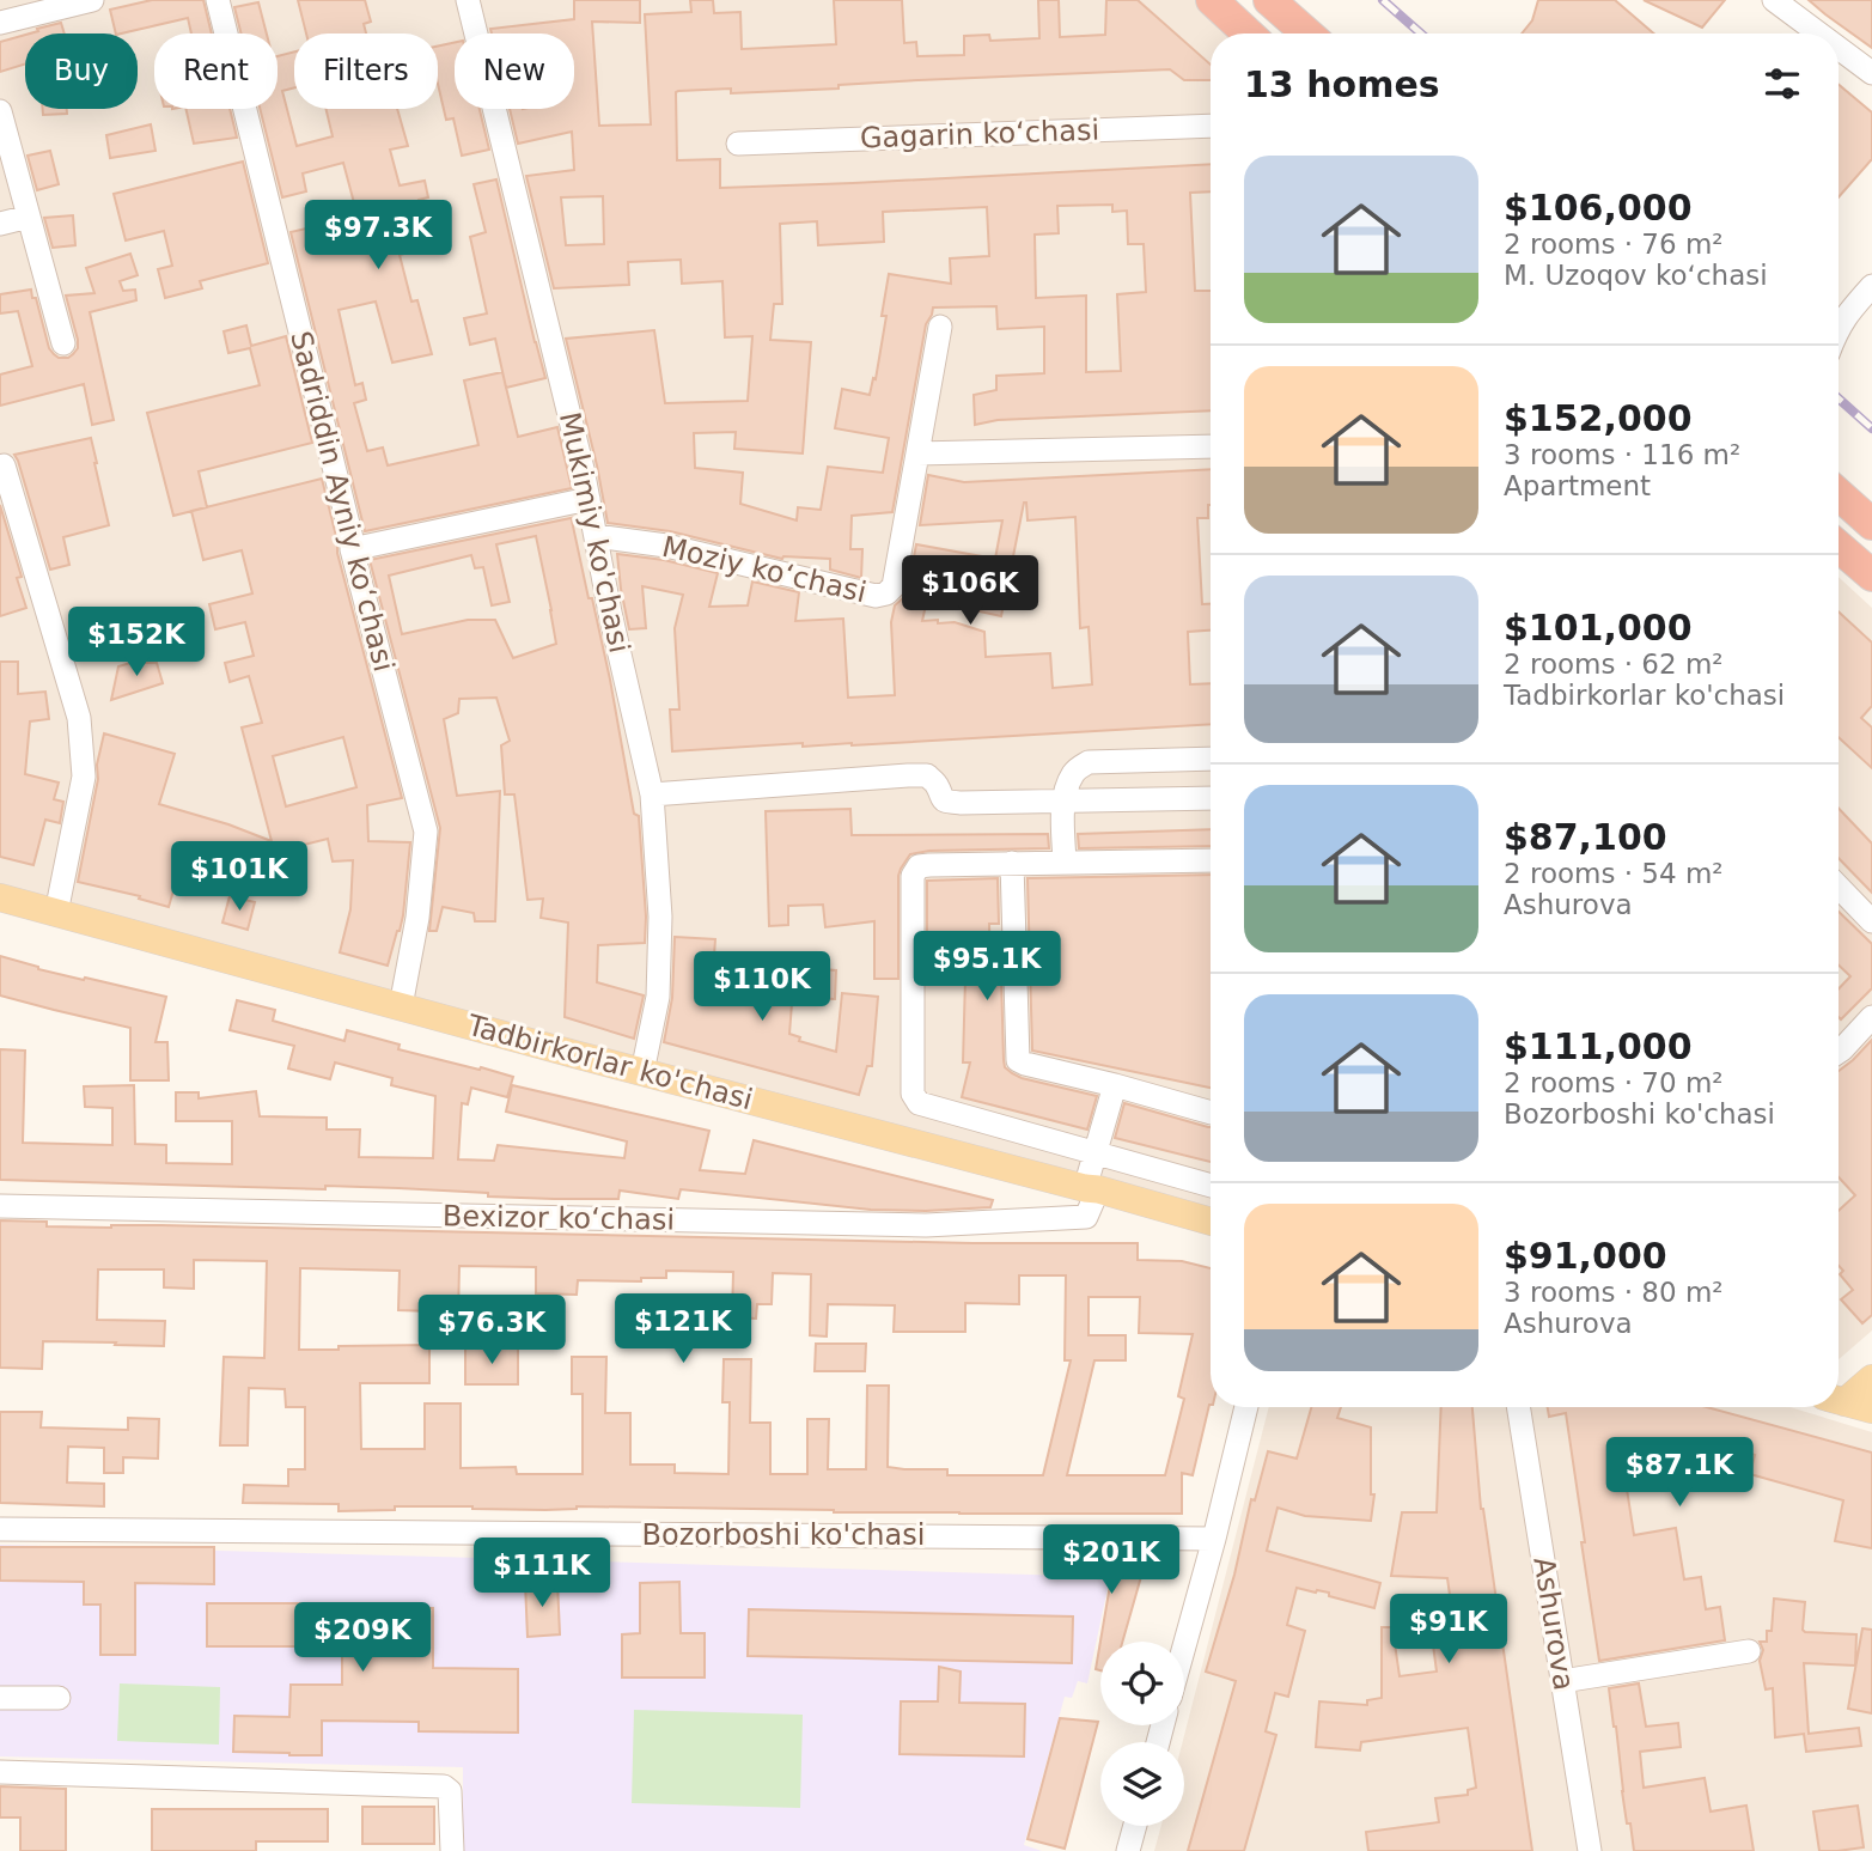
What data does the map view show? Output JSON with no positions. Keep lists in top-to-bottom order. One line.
{"streets":{"main road":["Tadbirkorlar ko'chasi"],"street":["Gagarin koʻchasi","Sadriddin Ayniy koʻchasi","Mukimiy ko'chasi","Moziy koʻchasi","Bexizor koʻchasi","Bozorboshi ko'chasi","Ashurova"]},"crossings":[["Sadriddin Ayniy koʻchasi","Tadbirkorlar ko'chasi"],["Mukimiy ko'chasi","Moziy koʻchasi"],["Mukimiy ko'chasi","Tadbirkorlar ko'chasi"],["Tadbirkorlar ko'chasi","Bexizor koʻchasi"]],"page":{"chip":["Buy","Rent","Filters","New"],"heading":"13 homes","list":[{"name":"$106,000","note":"2 rooms · 76 m² · M. Uzoqov koʻchasi"},{"name":"$152,000","note":"3 rooms · 116 m² · Apartment"},{"name":"$101,000","note":"2 rooms · 62 m² · Tadbirkorlar ko'chasi"},{"name":"$87,100","note":"2 rooms · 54 m² · Ashurova"},{"name":"$111,000","note":"2 rooms · 70 m² · Bozorboshi ko'chasi"},{"name":"$91,000","note":"3 rooms · 80 m² · Ashurova"}],"price":["$97.3K","$106K","$152K","$101K","$95.1K","$110K","$121K","$76.3K","$87.1K","$201K","$111K","$91K","$209K"]}}
